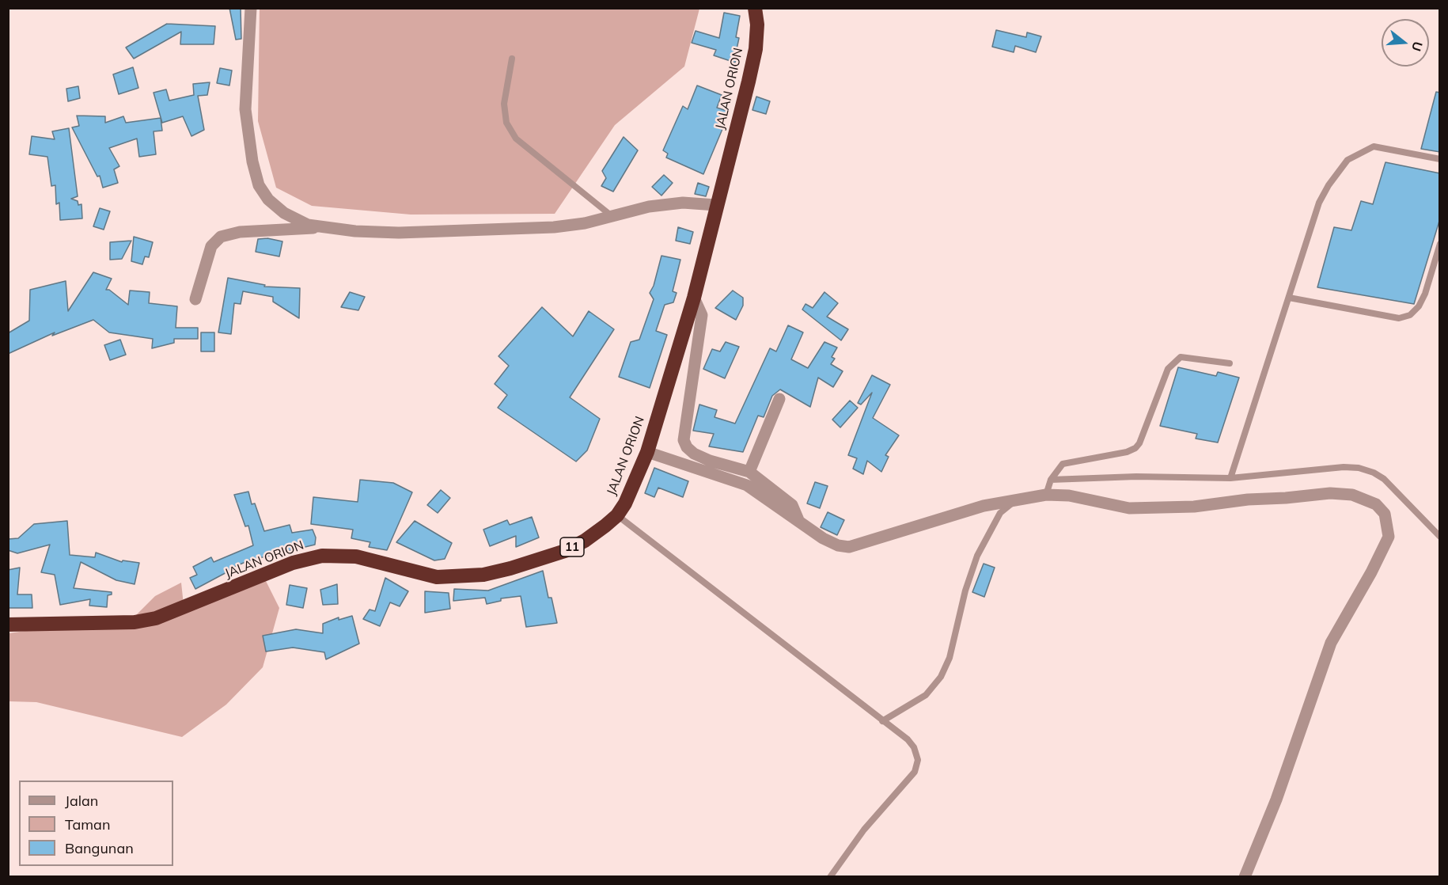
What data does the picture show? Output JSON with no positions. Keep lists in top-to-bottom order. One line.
{"streets":{"highway":["JALAN ORION","11"]},"legend":["Jalan","Taman","Bangunan"],"north":"right"}
